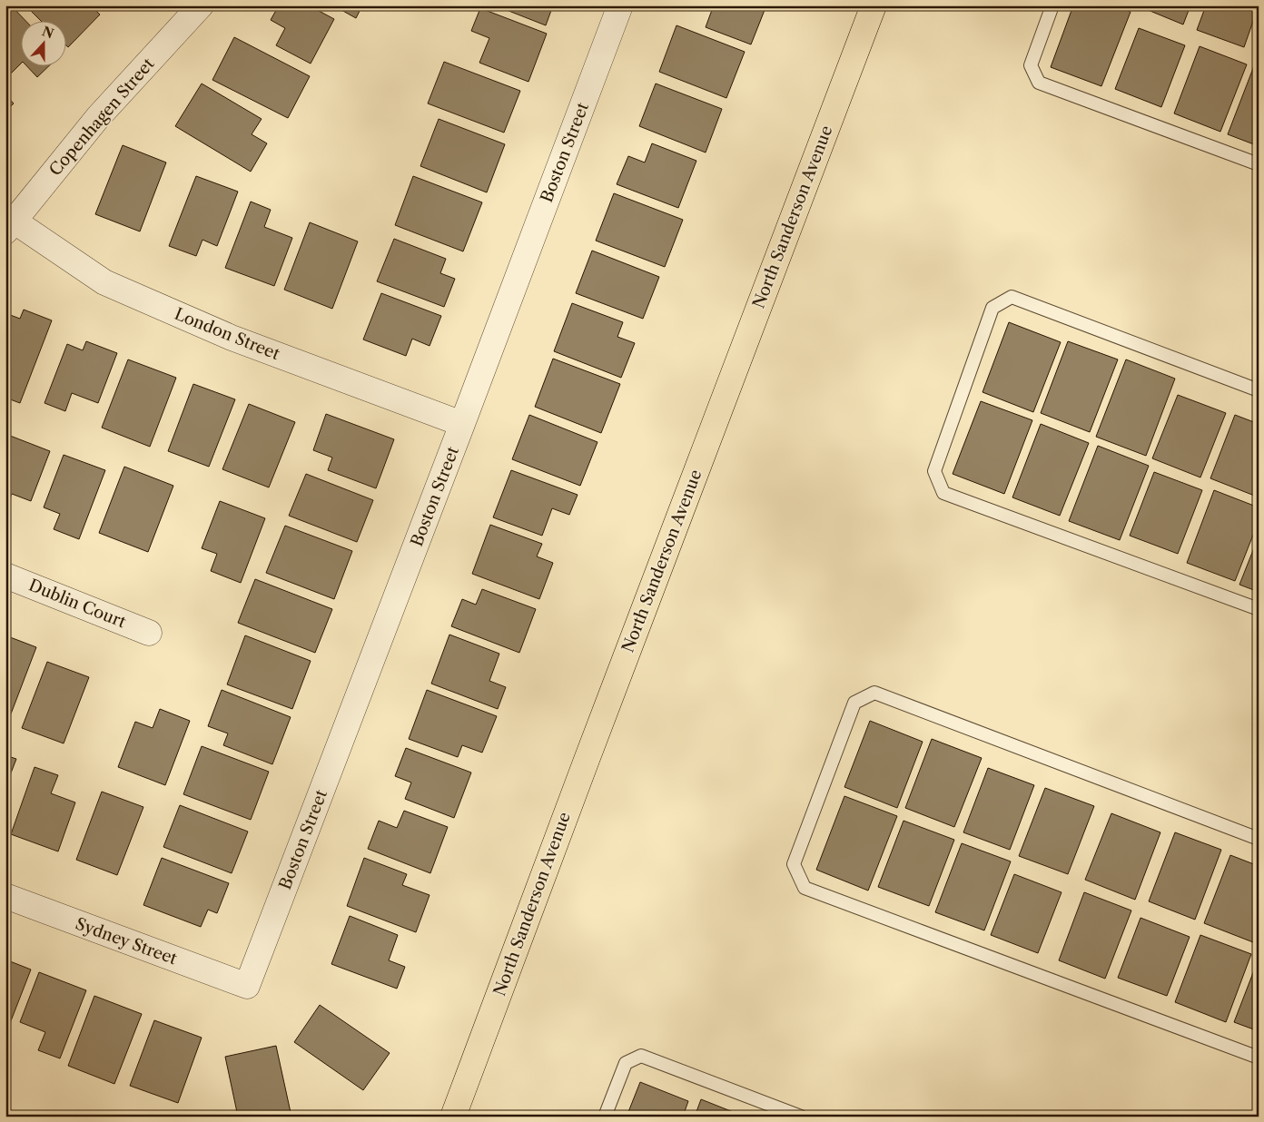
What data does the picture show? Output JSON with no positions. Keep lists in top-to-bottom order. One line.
{"streets":{"highway":["North Sanderson Avenue"],"street":["Copenhagen Street","Boston Street","London Street","Dublin Court","Sydney Street"]},"crossings":[["Copenhagen Street","London Street"],["Boston Street","London Street"],["Boston Street","Sydney Street"]],"north":"top"}
